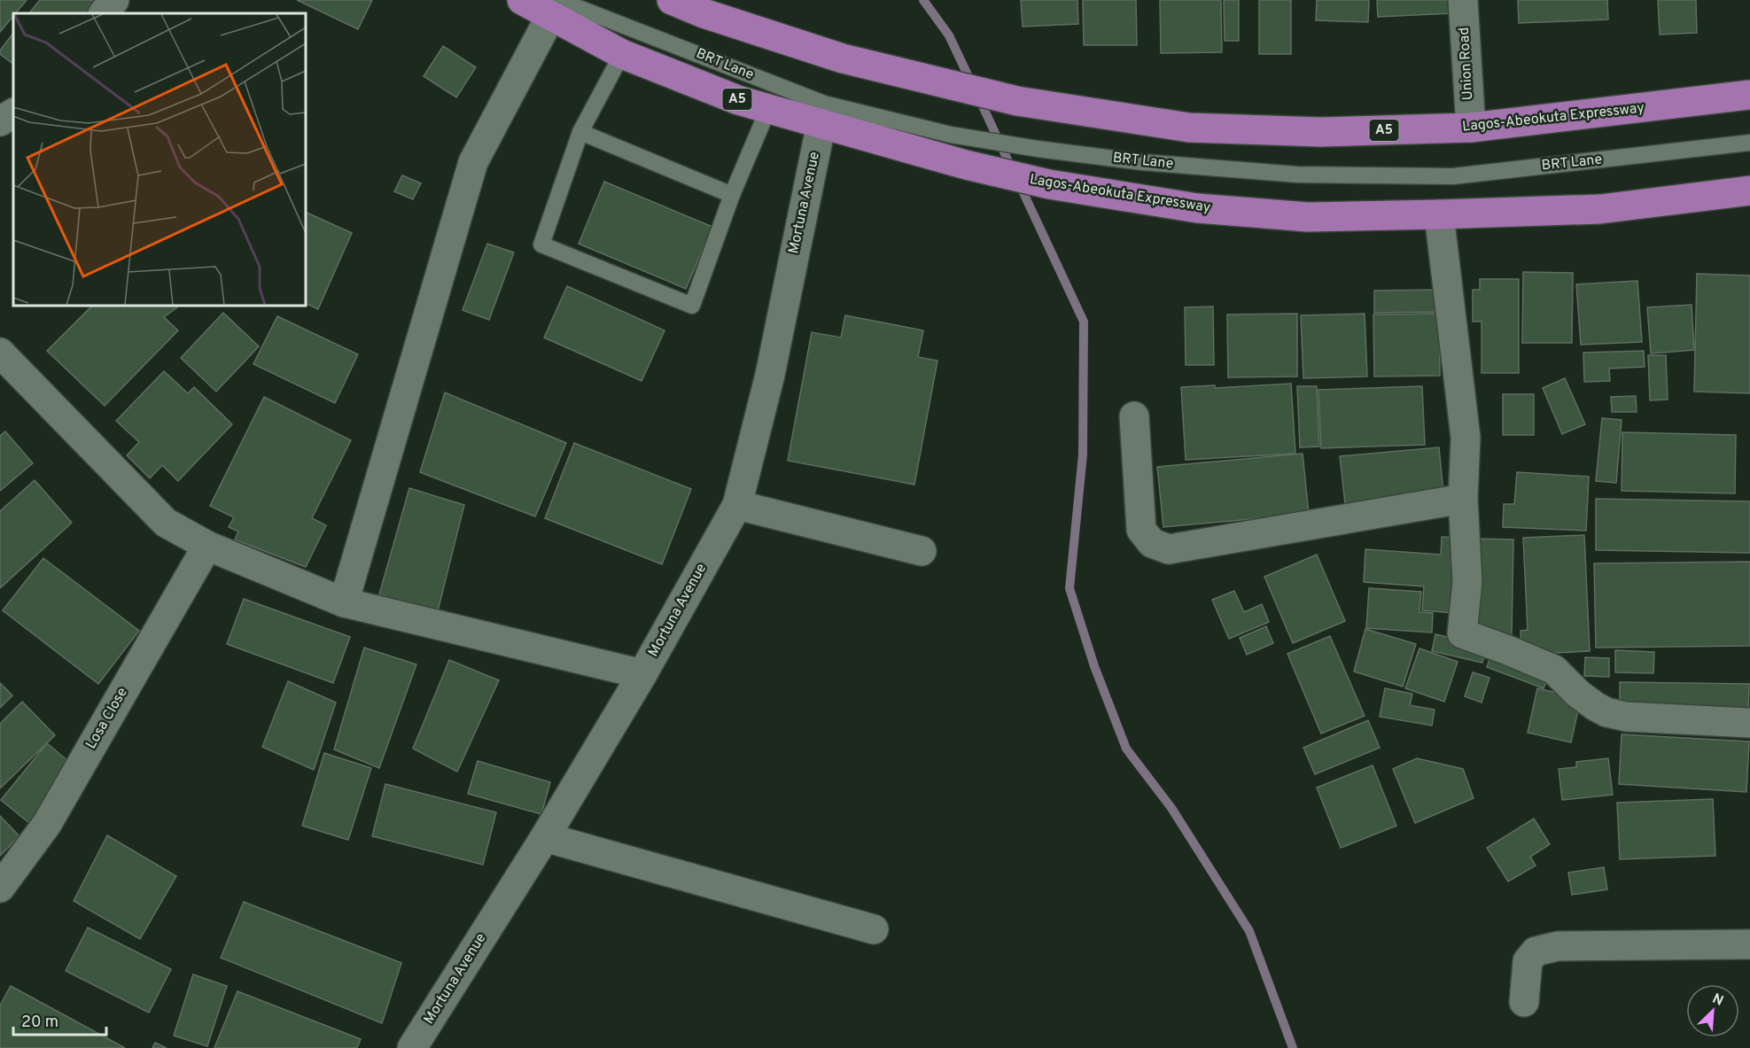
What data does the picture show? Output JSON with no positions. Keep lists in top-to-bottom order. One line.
{"streets":{"highway":["A5","Lagos-Abeokuta Expressway"],"street":["Union Road","Mortuna Avenue","Losa Close"],"lane":["BRT Lane"]},"crossings":[["Union Road","Lagos-Abeokuta Expressway"],["BRT Lane","Lagos-Abeokuta Expressway"],["Lagos-Abeokuta Expressway","Mortuna Avenue"]],"scale_bar":"20 m","north":"top right"}
